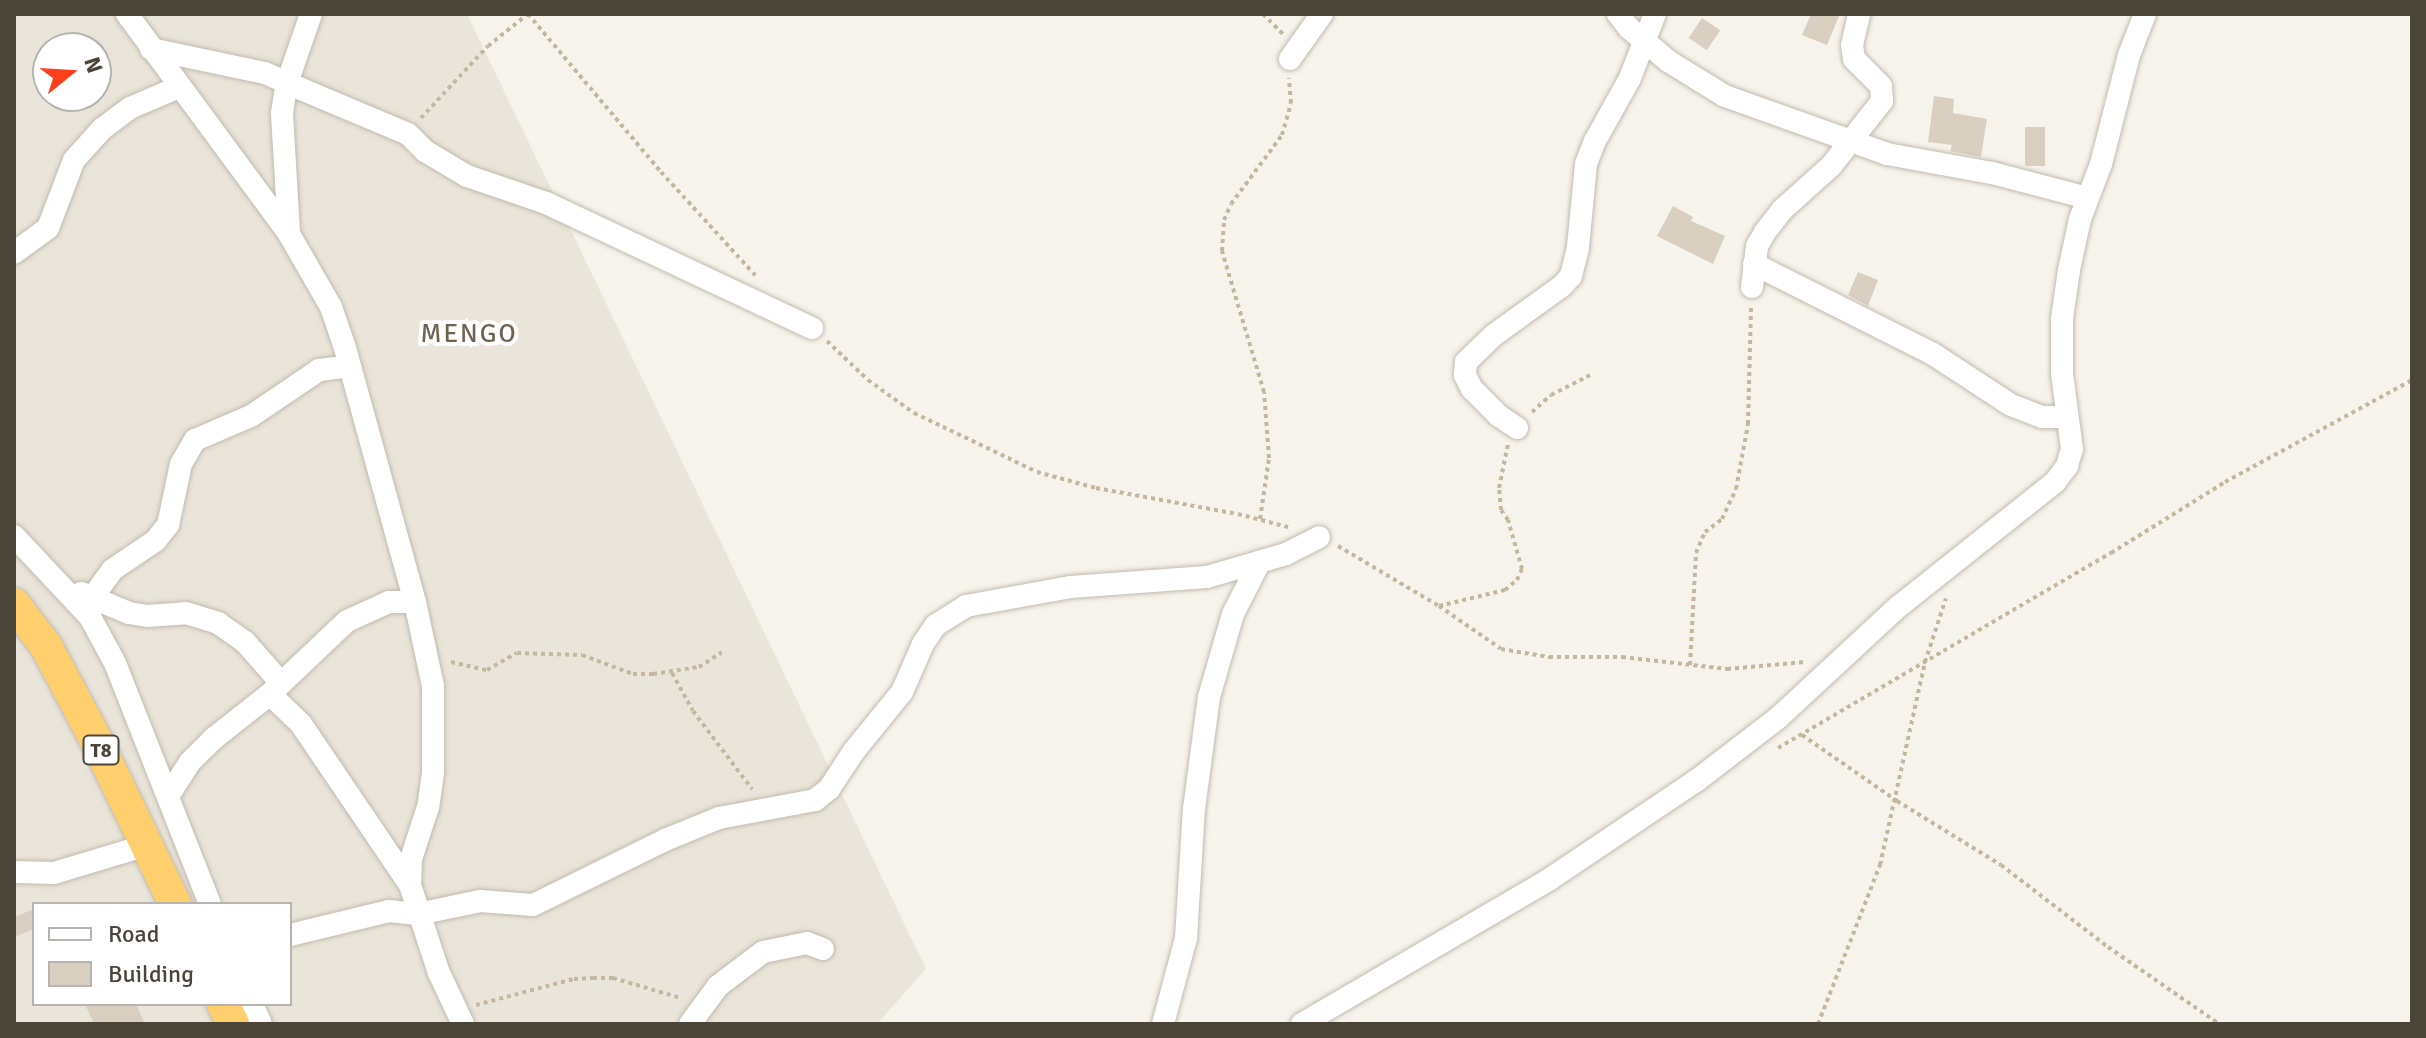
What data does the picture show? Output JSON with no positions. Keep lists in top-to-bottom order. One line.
{"streets":{"highway":["T8"]},"districts":["MENGO"],"legend":["Road","Building"],"north":"right"}
